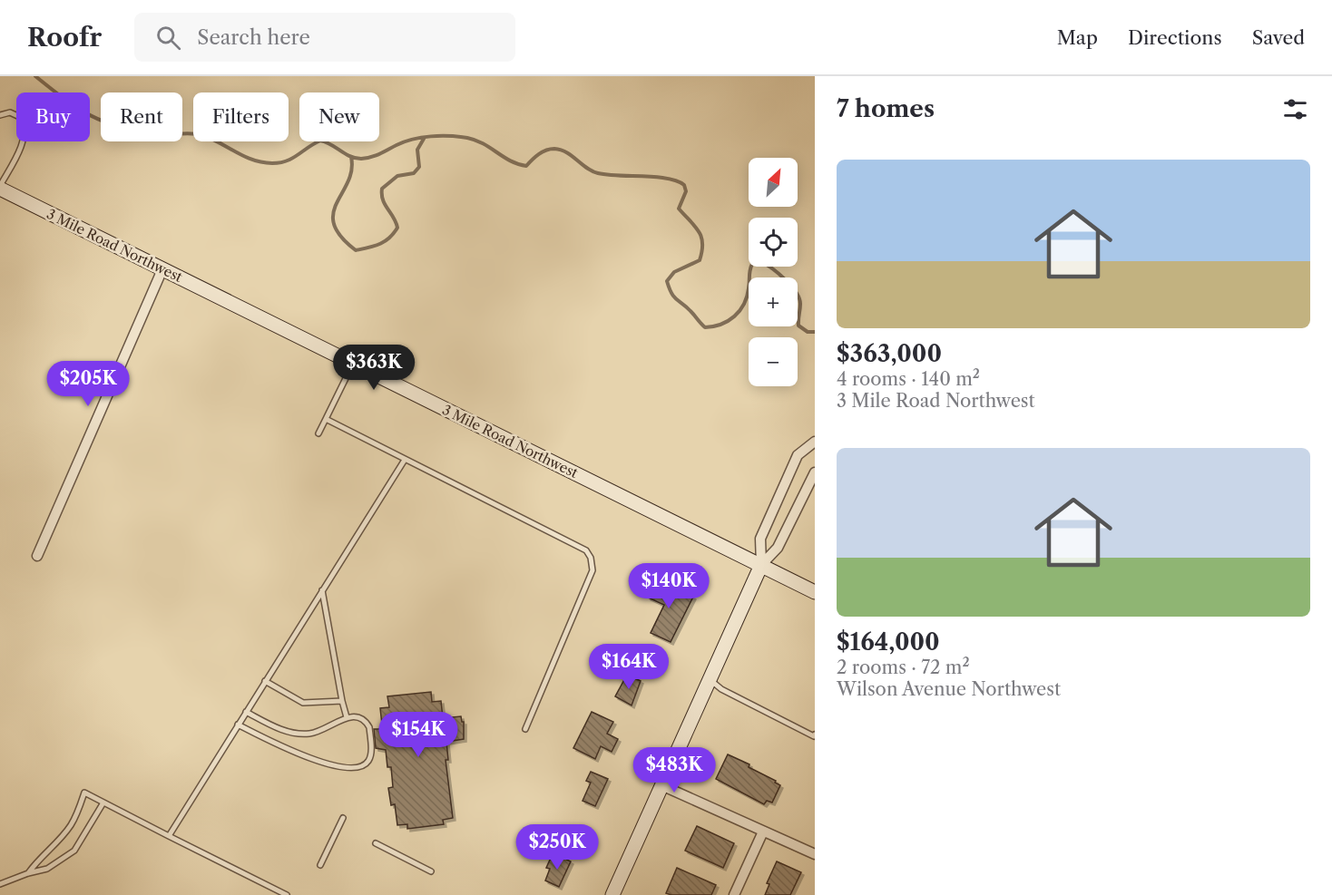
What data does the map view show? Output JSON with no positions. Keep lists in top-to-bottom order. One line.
{"streets":{"street":["3 Mile Road Northwest"]},"north":"top right","page":{"header":"Roofr","search":"Search here","nav":["Map","Directions","Saved"],"heading":"7 homes","chip":["Buy","Rent","Filters","New"],"list":[{"name":"$363,000","note":"4 rooms · 140 m² · 3 Mile Road Northwest"},{"name":"$164,000","note":"2 rooms · 72 m² · Wilson Avenue Northwest"}],"map_buttons":["+","−"],"price":["$363K","$205K","$140K","$164K","$154K","$483K","$250K"]}}
